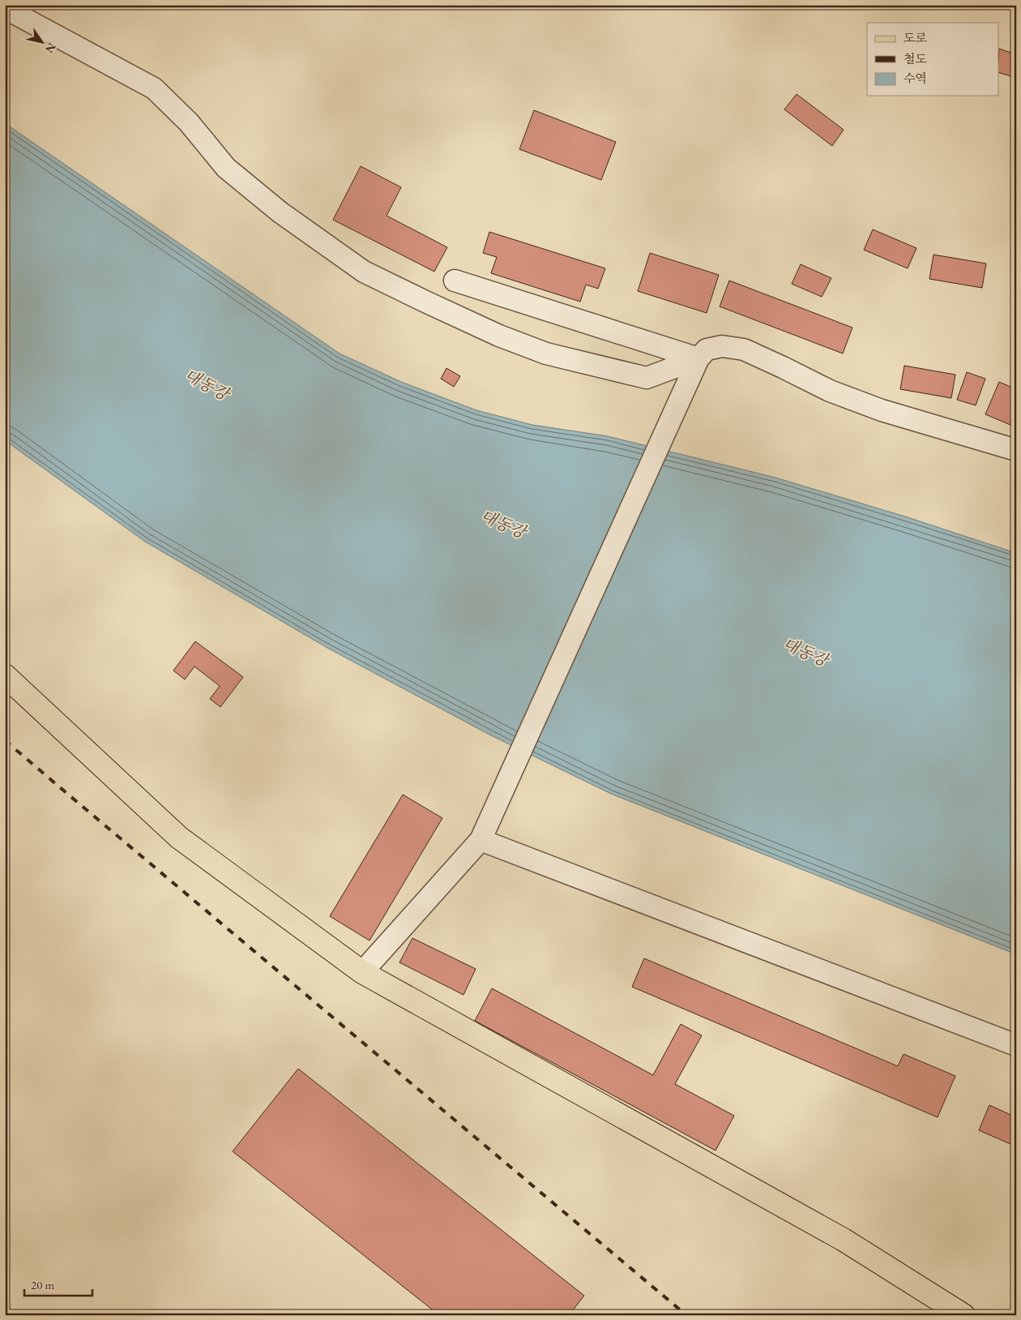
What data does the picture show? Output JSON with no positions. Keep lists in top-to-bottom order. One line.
{"water":["대동강"],"legend":["도로","철도","수역"],"scale_bar":"20 m","north":"bottom right"}
